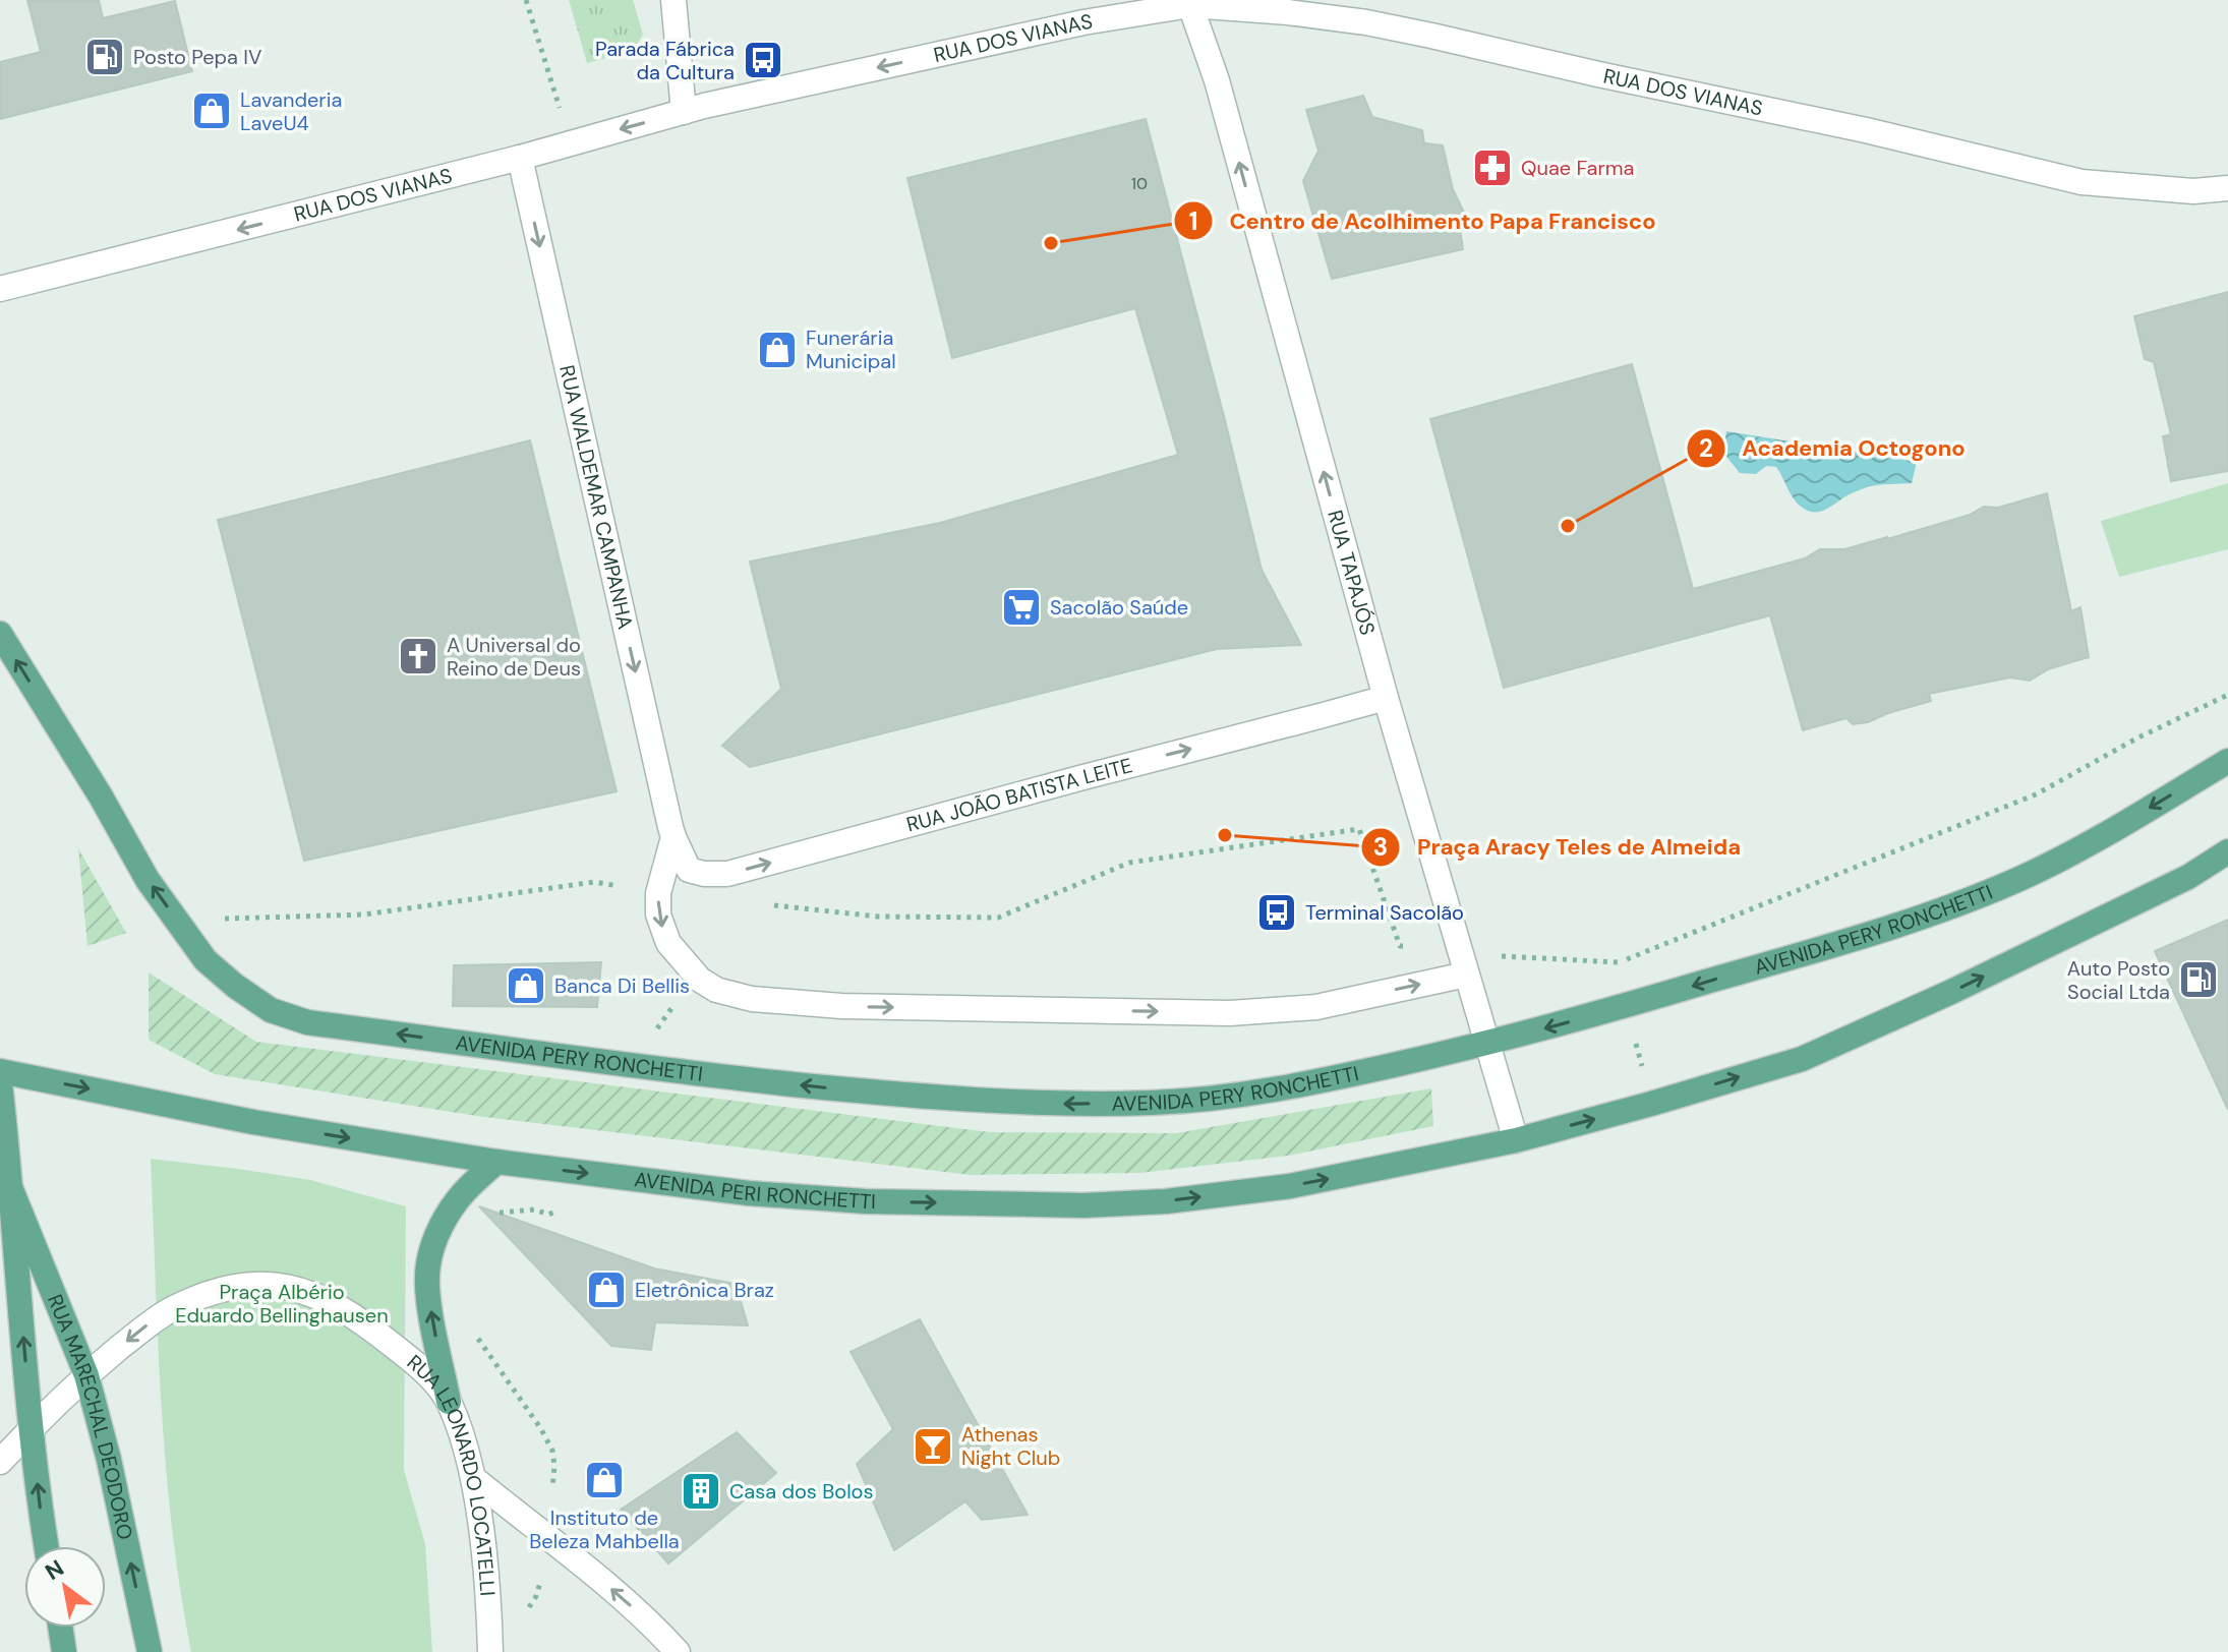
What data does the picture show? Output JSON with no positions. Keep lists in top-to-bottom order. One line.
{"streets":{"main road":["AVENIDA PERY RONCHETTI","AVENIDA PERI RONCHETTI","RUA MARECHAL DEODORO"],"street":["RUA DOS VIANAS","RUA WALDEMAR CAMPANHA","RUA TAPAJÓS","RUA JOÃO BATISTA LEITE","RUA LEONARDO LOCATELLI"]},"crossings":[["RUA DOS VIANAS","RUA WALDEMAR CAMPANHA"],["RUA DOS VIANAS","RUA TAPAJÓS"],["RUA WALDEMAR CAMPANHA","RUA JOÃO BATISTA LEITE"],["RUA TAPAJÓS","RUA JOÃO BATISTA LEITE"],["RUA TAPAJÓS","AVENIDA PERY RONCHETTI"],["RUA TAPAJÓS","AVENIDA PERI RONCHETTI"],["RUA MARECHAL DEODORO","RUA LEONARDO LOCATELLI"]],"one_way":["RUA DOS VIANAS","RUA WALDEMAR CAMPANHA","RUA TAPAJÓS","RUA JOÃO BATISTA LEITE","AVENIDA PERI RONCHETTI","RUA LEONARDO LOCATELLI"],"parks":["Praça Albério Eduardo Bellinghausen"],"places":{"fuel station":["Posto Pepa IV","Auto Posto Social Ltda"],"bus stop":["Parada Fábrica da Cultura","Terminal Sacolão"],"shop":["Lavanderia LaveU4","Funerária Municipal","Banca Di Bellis","Eletrônica Braz","Instituto de Beleza Mahbella"],"pharmacy":["Quae Farma"],"other":["Centro de Acolhimento Papa Francisco","Academia Octogono","Praça Aracy Teles de Almeida"],"supermarket":["Sacolão Saúde"],"church":["A Universal do Reino de Deus"],"bar":["Athenas Night Club"],"building":["Casa dos Bolos"]},"house_numbers":["10"],"north":"top left"}
